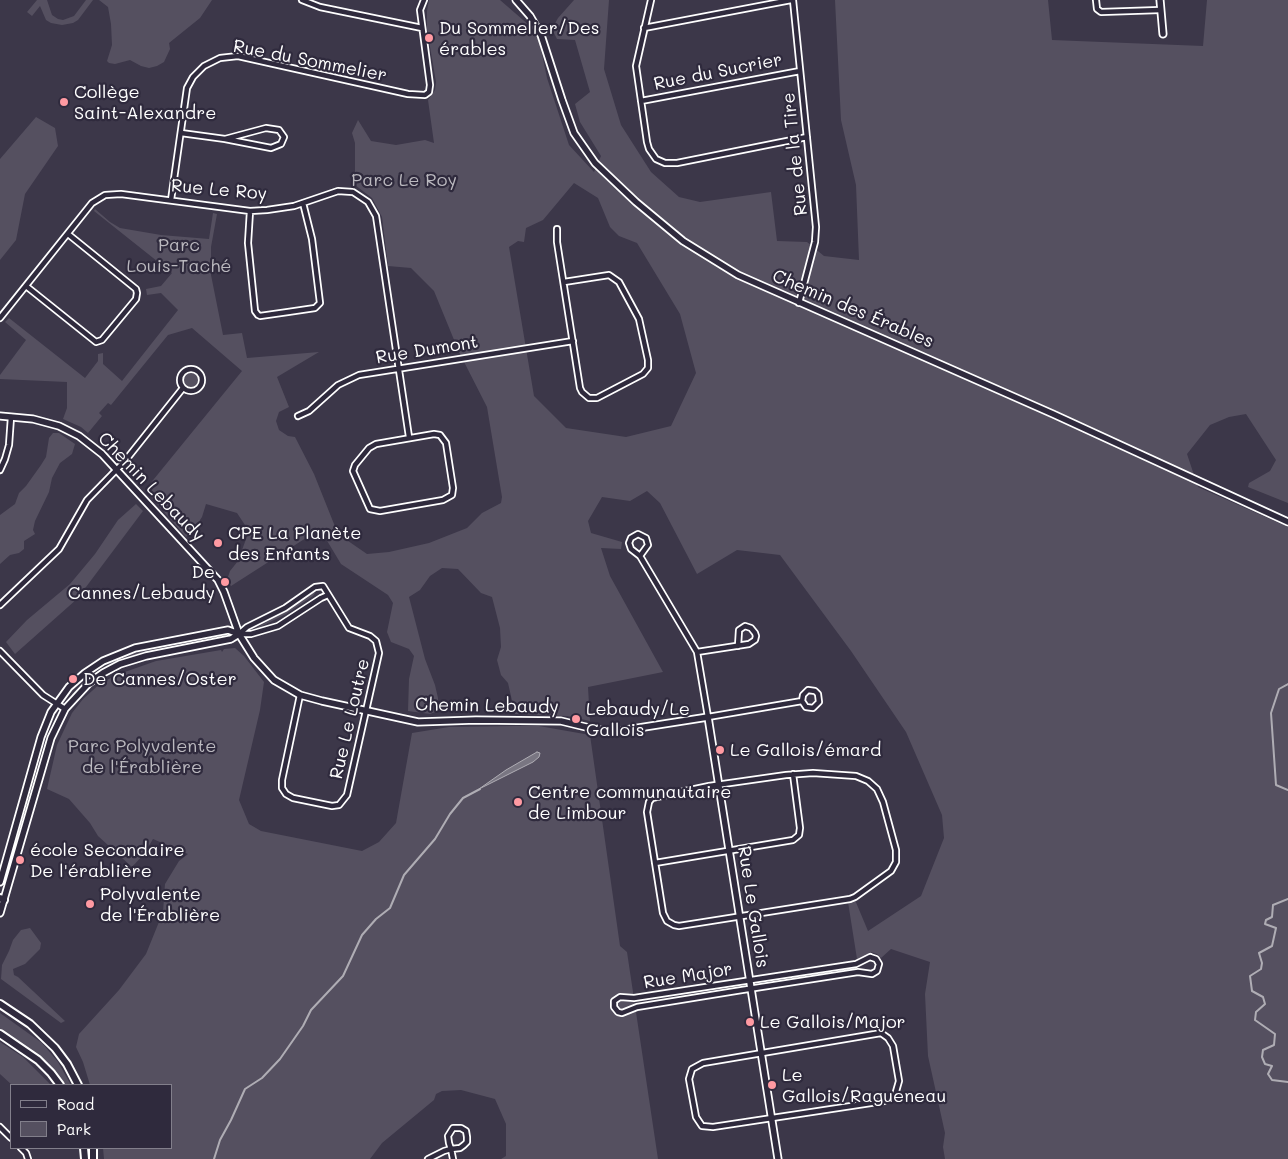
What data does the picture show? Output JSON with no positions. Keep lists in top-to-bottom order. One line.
{"streets":{"street":["Rue du Sommelier","Rue du Sucrier","Rue de la Tire","Rue Le Roy","Chemin des Érables","Rue Dumont","Chemin Lebaudy","Rue Le Loutre","Rue Le Gallois","Rue Major"]},"crossings":[["Rue du Sommelier","Rue Le Roy"],["Rue du Sucrier","Rue de la Tire"],["Rue de la Tire","Chemin des Érables"],["Rue Le Roy","Rue Dumont"],["Chemin Lebaudy","Rue Le Loutre"],["Chemin Lebaudy","Rue Le Gallois"],["Rue Le Gallois","Rue Major"]],"parks":["Parc Le Roy","Parc Louis-Taché","Parc Polyvalente de l'Érablière"],"places":["Du Sommelier/Des érables","Collège Saint-Alexandre","CPE La Planète des Enfants","De Cannes/Lebaudy","De Cannes/Oster","Lebaudy/Le Gallois","Le Gallois/émard","Centre communautaire de Limbour","école Secondaire De l'érablière","Polyvalente de l'Érablière","Le Gallois/Major","Le Gallois/Ragueneau"],"legend":["Road","Park"]}
